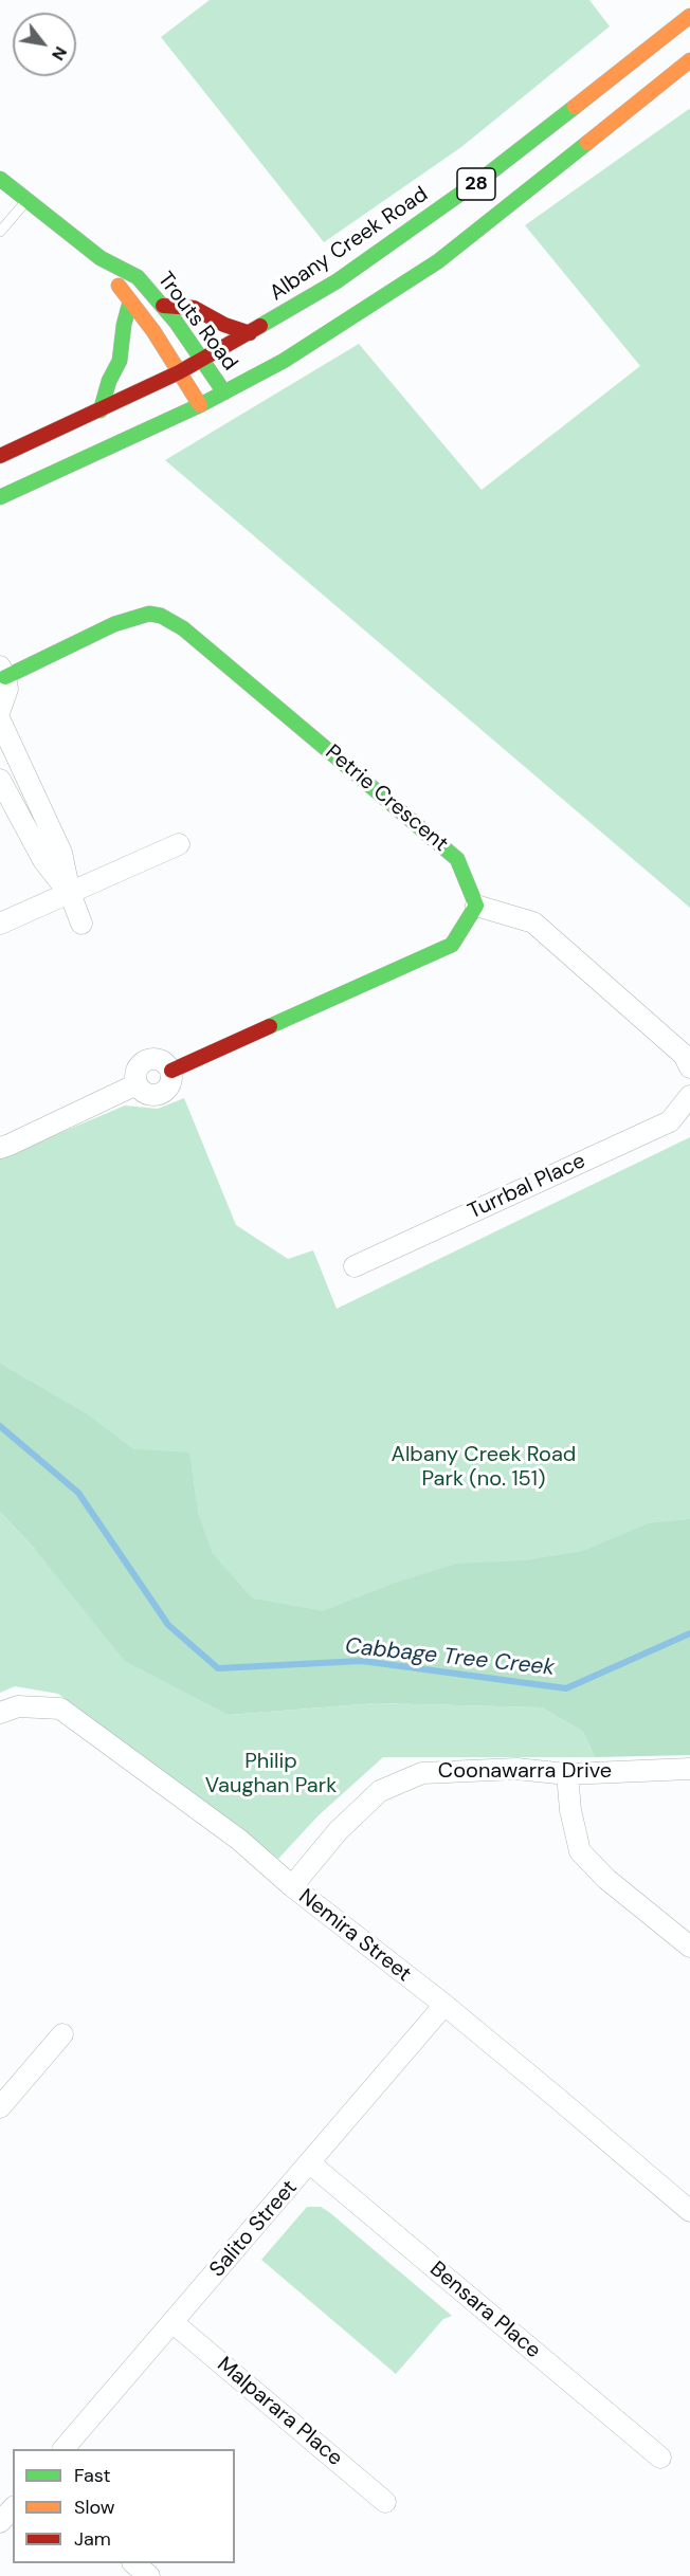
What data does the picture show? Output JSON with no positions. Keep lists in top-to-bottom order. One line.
{"streets":{"main road":["28","Albany Creek Road","Trouts Road","Petrie Crescent"],"street":["Turrbal Place","Coonawarra Drive","Nemira Street","Salito Street","Bensara Place","Malparara Place"]},"crossings":[["28","Trouts Road"],["Albany Creek Road","Trouts Road"],["Coonawarra Drive","Nemira Street"],["Nemira Street","Salito Street"],["Salito Street","Bensara Place"],["Salito Street","Malparara Place"]],"water":["Cabbage Tree Creek"],"parks":["Albany Creek Road Park (no. 151)","Philip Vaughan Park"],"legend":["Fast","Slow","Jam"],"north":"bottom right"}
